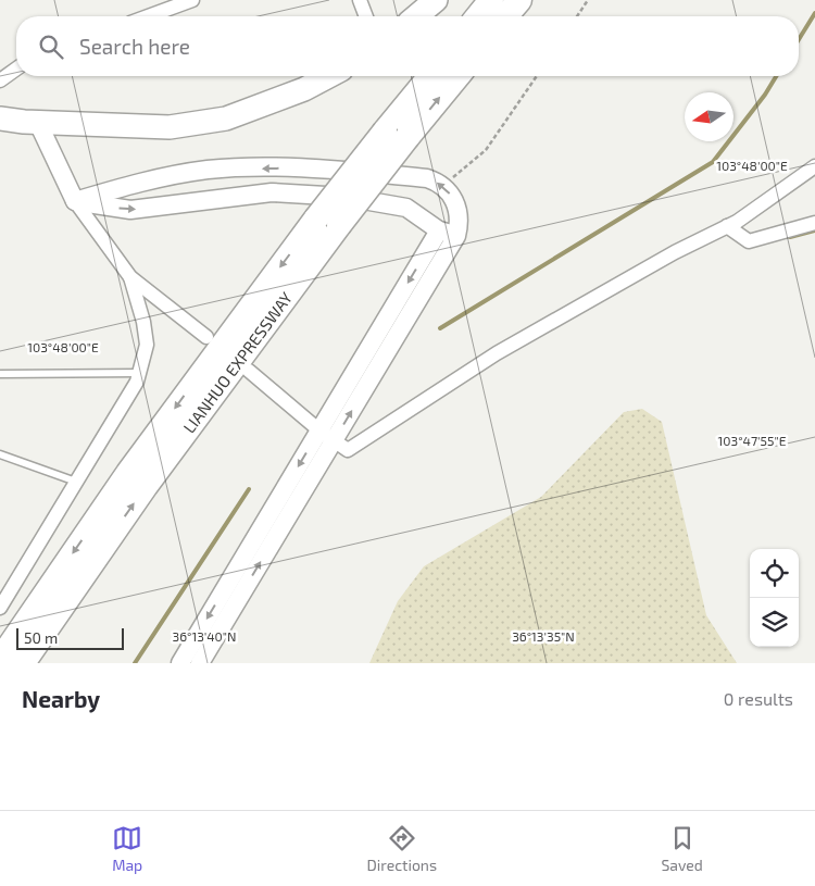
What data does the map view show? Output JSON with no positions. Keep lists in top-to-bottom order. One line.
{"streets":{"highway":["LIANHUO EXPRESSWAY"]},"scale_bar":"50 m","north":"left","page":{"search":"Search here","scale":"50 m","heading":["Nearby","0 results"],"nav":["Map","Directions","Saved"]},"coordinates":["103°48'00\"E","103°47'55\"E","36°13'40\"N","36°13'35\"N"]}
